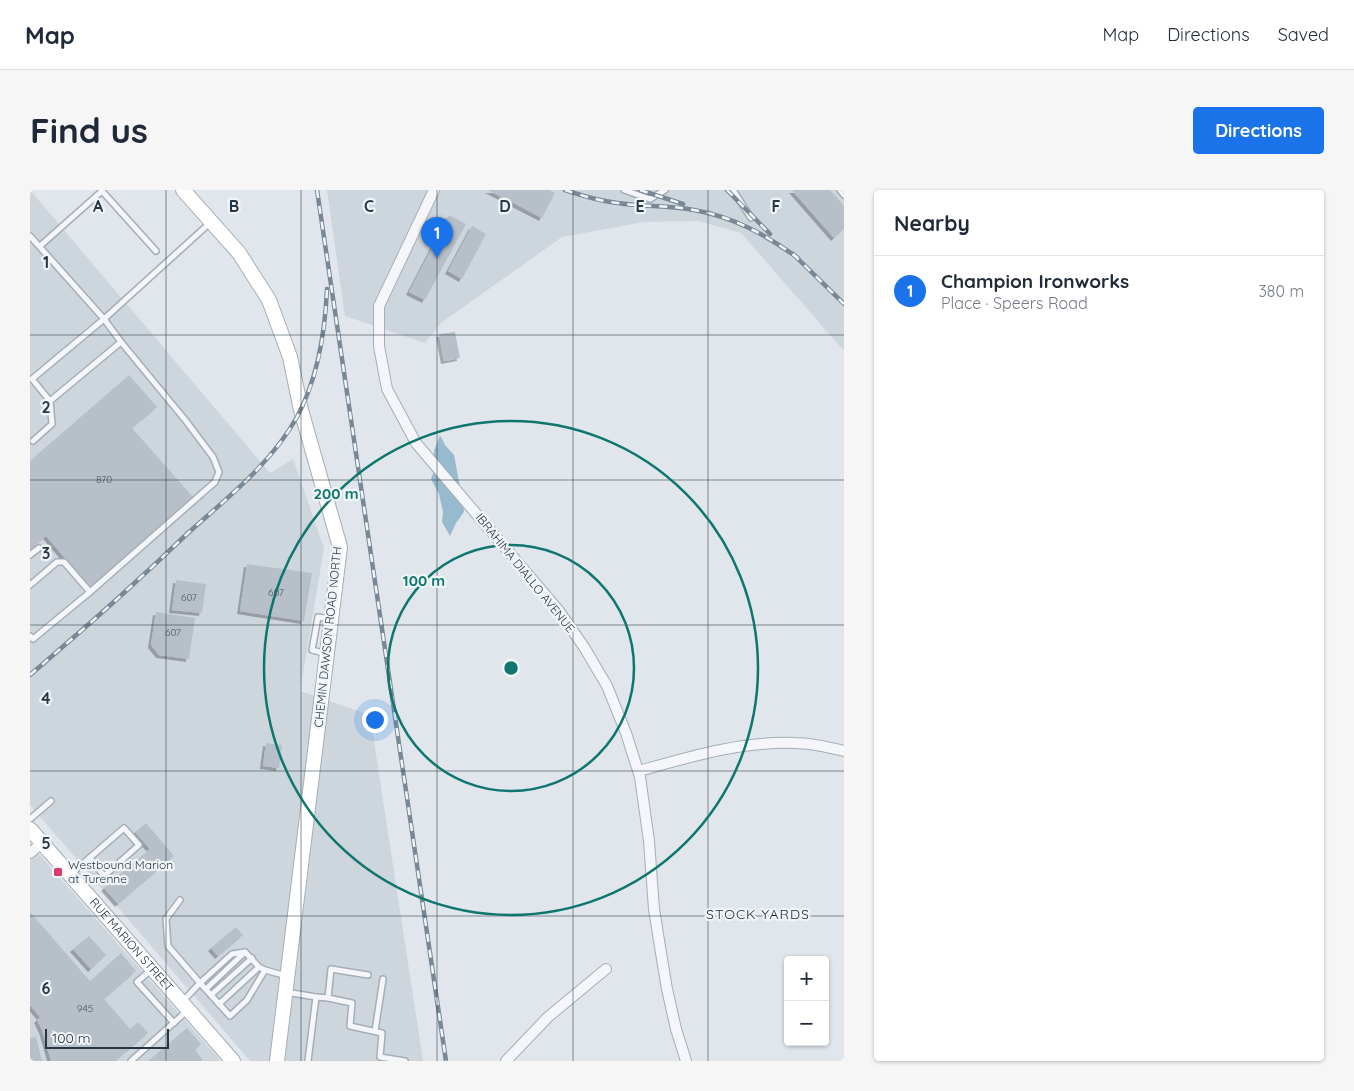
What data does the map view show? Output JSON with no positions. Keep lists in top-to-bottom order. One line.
{"streets":{"street":["IBRAHIMA DIALLO AVENUE","CHEMIN DAWSON ROAD NORTH","RUE MARION STREET"]},"districts":["STOCK YARDS"],"places":{"transit":["Westbound Marion at Turenne"]},"house_numbers":["870","607","607","607","945"],"scale_bar":"100 m","page":{"header":"Map","nav":["Map","Directions","Saved"],"buttons":"Directions","title":"Find us","heading":"Nearby","pins":"1","list":[{"mark":"1","name":"Champion Ironworks","note":"Place · Speers Road","value":"380 m"}],"map_buttons":["+","−"],"scale":"100 m"},"grid":{"columns":["A","B","C","D","E","F"],"rows":["1","2","3","4","5","6"]},"rings":["200 m","100 m"]}
